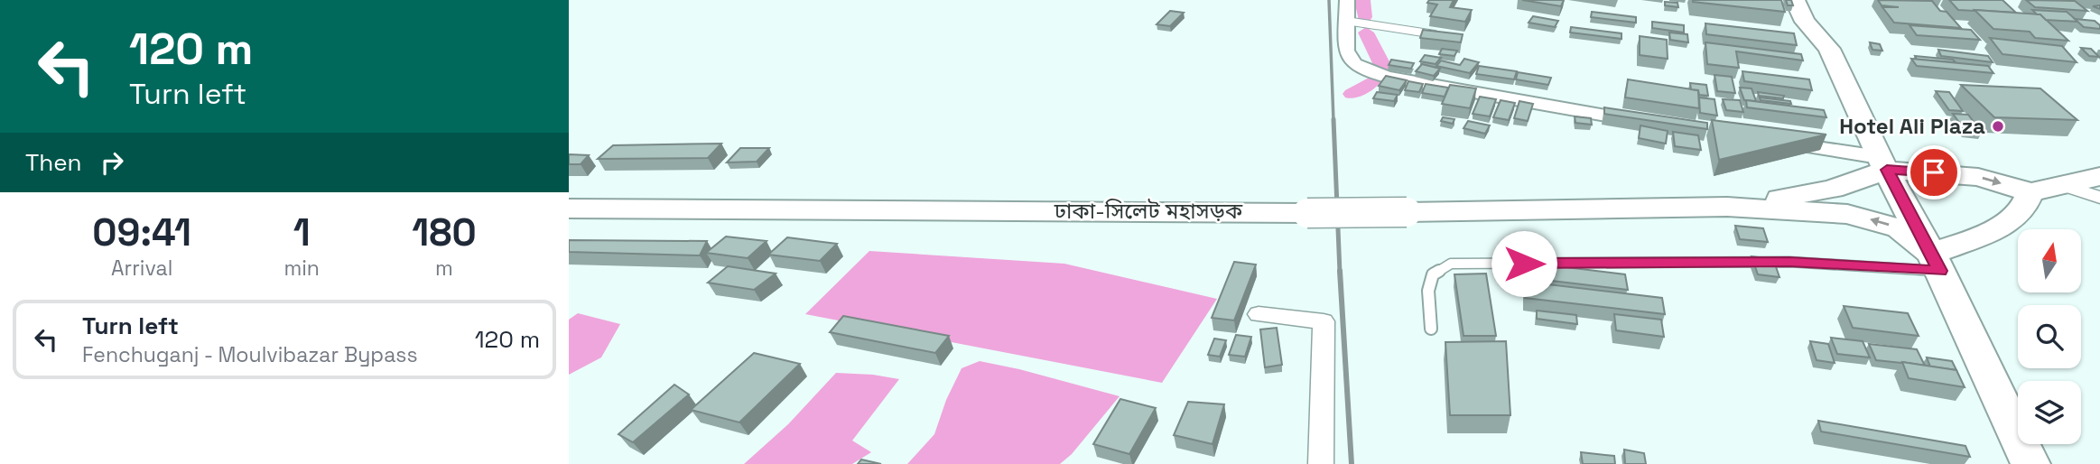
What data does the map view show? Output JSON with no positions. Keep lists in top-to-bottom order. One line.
{"streets":{"highway":["ঢাকা-সিলেট মহাসড়ক"]},"places":["Hotel Ali Plaza"],"north":"top","page":{"turn":["120 m","Turn left"],"then":"Then","eta":["09:41","Arrival","1","min","180","m"],"list":[{"name":"Turn left","note":"Fenchuganj - Moulvibazar Bypass","value":"120 m"}]}}
